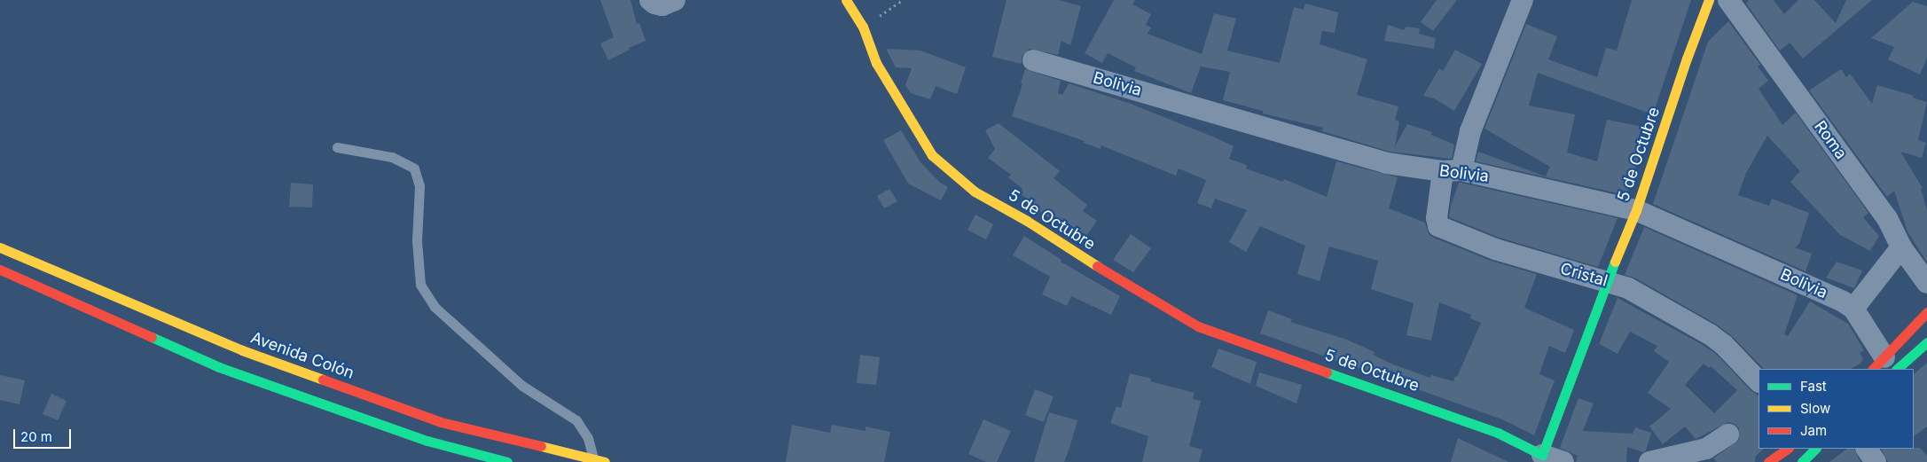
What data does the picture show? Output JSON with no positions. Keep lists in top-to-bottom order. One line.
{"streets":{"street":["Bolivia","Roma","5 de Octubre","Cristal","Avenida Colón"]},"crossings":[["Bolivia","5 de Octubre"],["Bolivia","Cristal"],["5 de Octubre","Cristal"]],"legend":["Fast","Slow","Jam"],"scale_bar":"20 m"}
